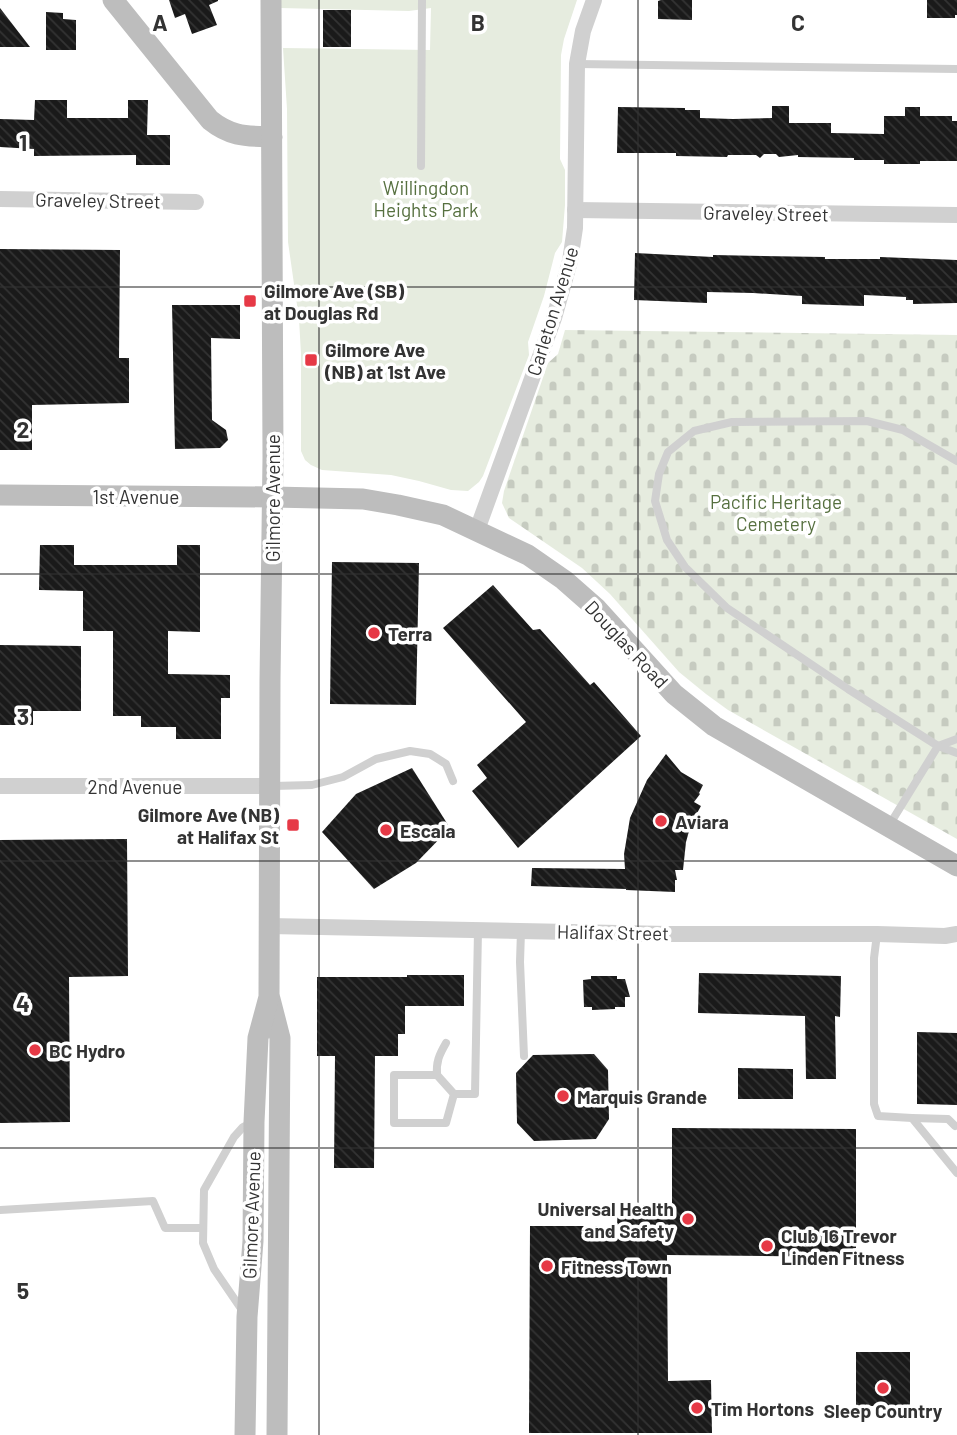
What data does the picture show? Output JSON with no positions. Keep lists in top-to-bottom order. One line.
{"streets":{"street":["Graveley Street","Carleton Avenue","1st Avenue","Gilmore Avenue","Douglas Road","2nd Avenue","Halifax Street"]},"crossings":[["Graveley Street","Carleton Avenue"],["Carleton Avenue","Douglas Road"],["1st Avenue","Gilmore Avenue"],["1st Avenue","Douglas Road"],["Gilmore Avenue","Douglas Road"],["Gilmore Avenue","2nd Avenue"],["Gilmore Avenue","Halifax Street"]],"parks":["Willingdon Heights Park","Pacific Heritage Cemetery"],"places":{"transit":["Gilmore Ave (SB) at Douglas Rd","Gilmore Ave (NB) at 1st Ave","Gilmore Ave (NB) at Halifax St"],"other":["Terra","Aviara","Escala","BC Hydro","Marquis Grande","Universal Health and Safety","Club 16 Trevor Linden Fitness","Fitness Town","Sleep Country","Tim Hortons"]},"grid":{"columns":["A","B","C"],"rows":["1","2","3","4","5"]}}
